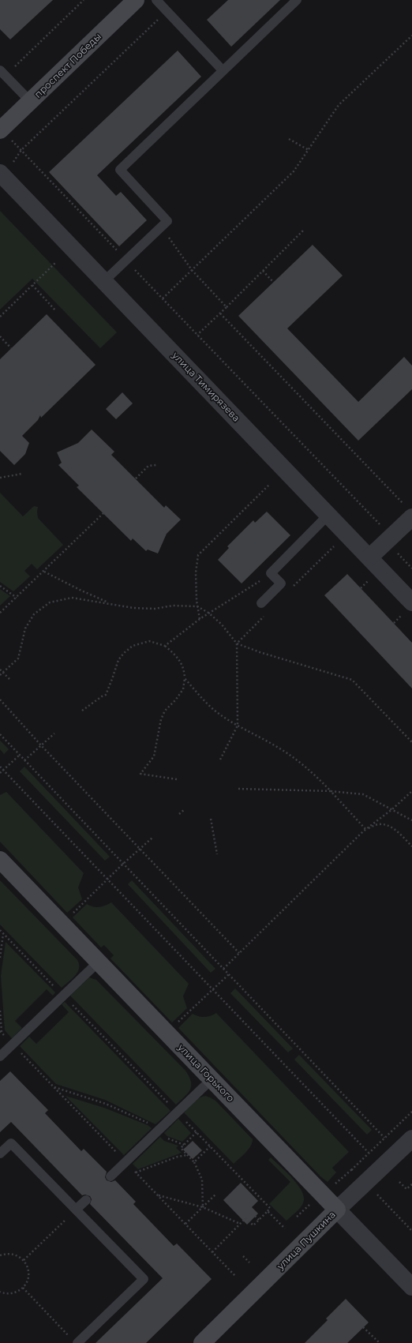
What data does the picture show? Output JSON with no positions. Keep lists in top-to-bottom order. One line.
{"streets":{"main road":["проспект Победы","улица Горького","улица Пушкина"],"street":["улица Тимирязева"]},"crossings":[["улица Горького","улица Пушкина"]]}
